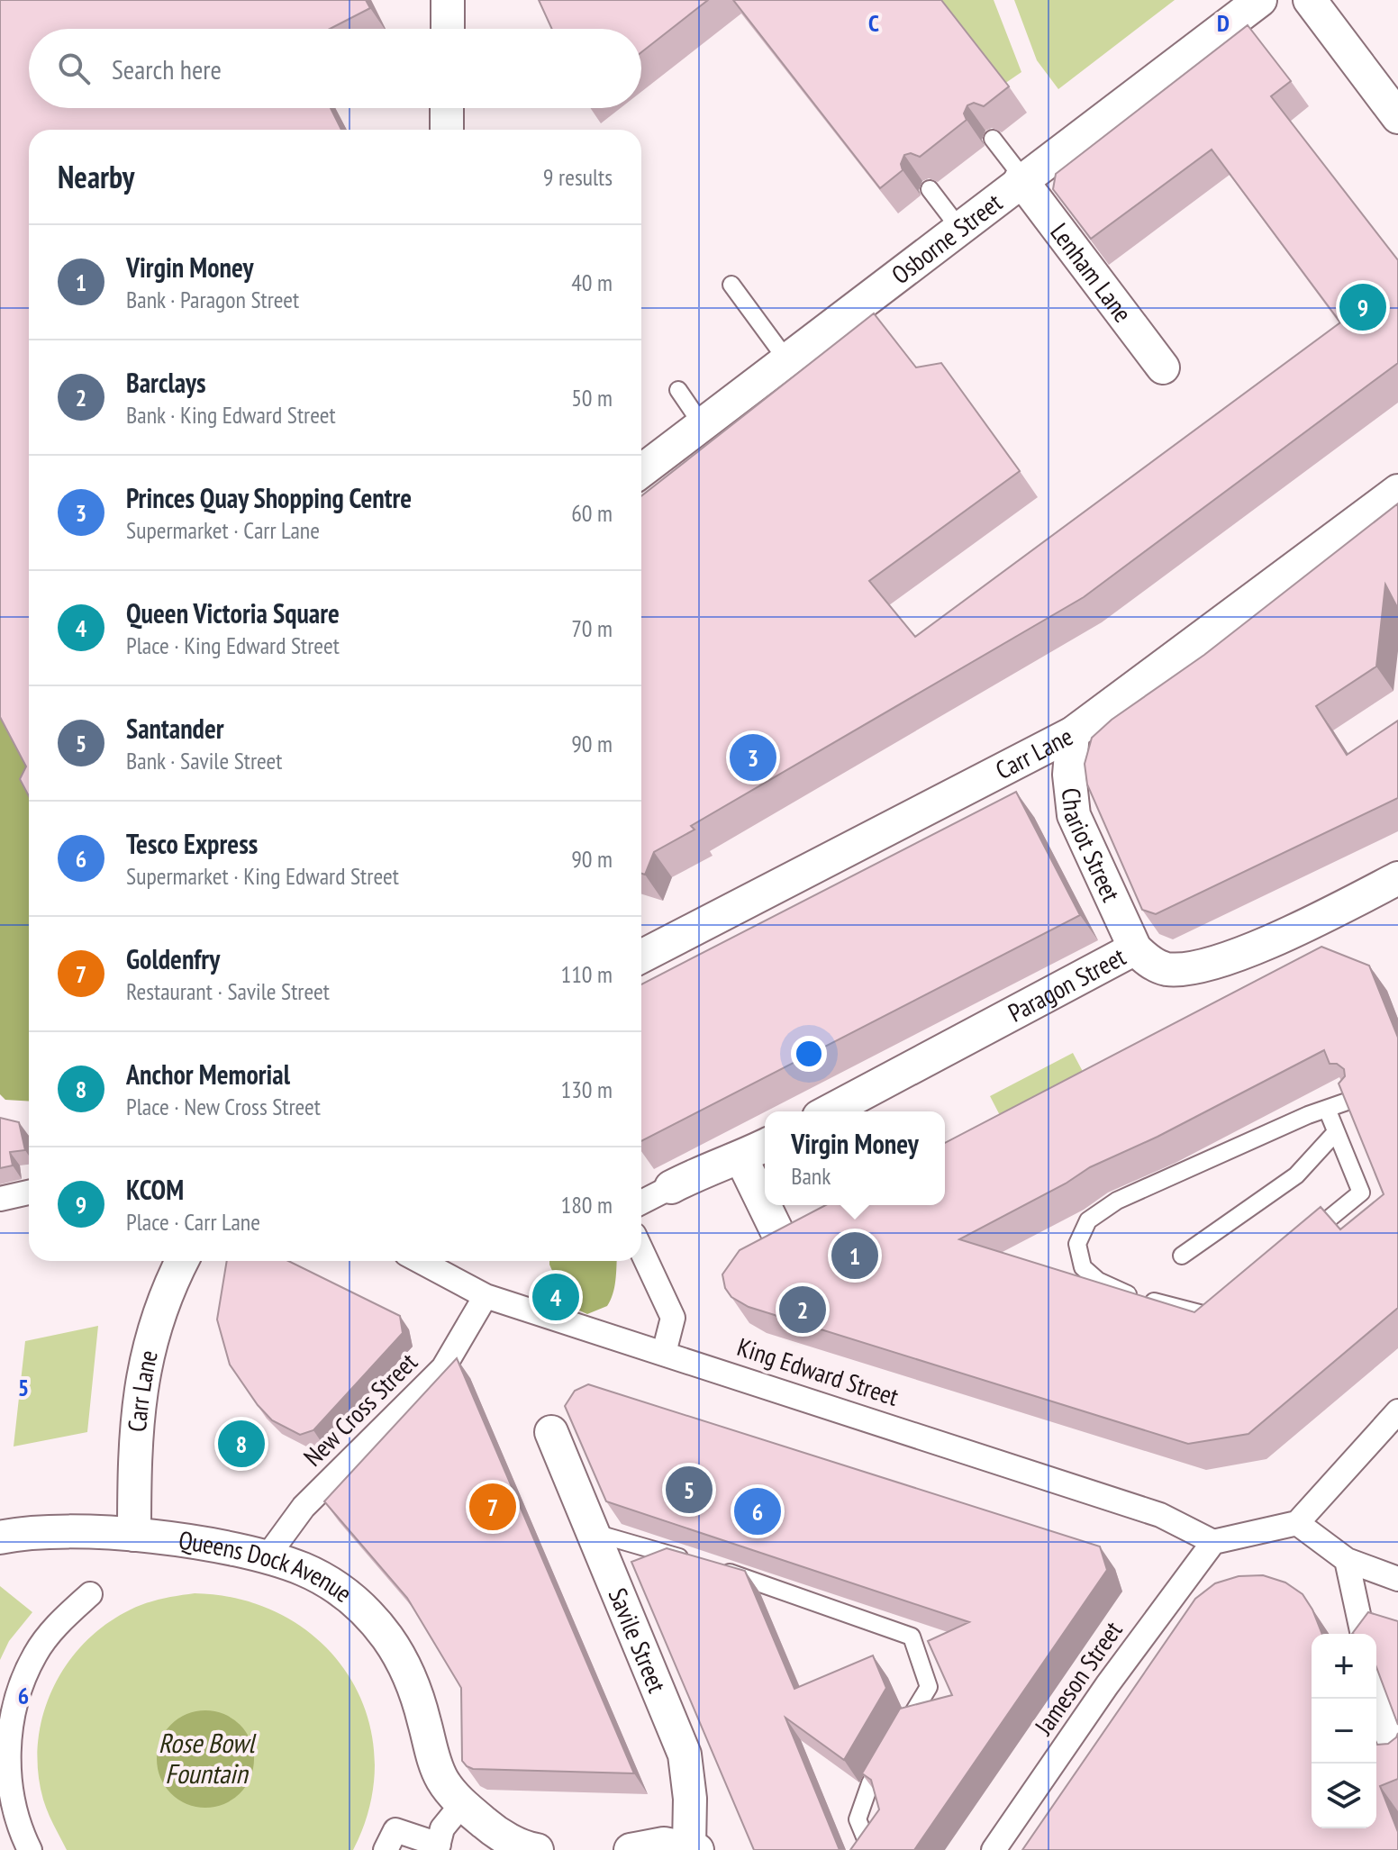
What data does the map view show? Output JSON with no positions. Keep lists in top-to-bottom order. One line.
{"streets":{"street":["Osborne Street","Lenham Lane","Carr Lane","Chariot Street","Paragon Street","King Edward Street","New Cross Street","Queens Dock Avenue","Savile Street","Jameson Street"]},"crossings":[["Osborne Street","Lenham Lane"],["Carr Lane","Chariot Street"],["Carr Lane","Queens Dock Avenue"],["Chariot Street","Paragon Street"],["King Edward Street","New Cross Street"],["King Edward Street","Jameson Street"],["New Cross Street","Queens Dock Avenue"]],"water":["Rose Bowl Fountain"],"page":{"search":"Search here","heading":["Nearby","9 results"],"list":[{"mark":"1","name":"Virgin Money","note":"Bank · Paragon Street","value":"40 m"},{"mark":"2","name":"Barclays","note":"Bank · King Edward Street","value":"50 m"},{"mark":"3","name":"Princes Quay Shopping Centre","note":"Supermarket · Carr Lane","value":"60 m"},{"mark":"4","name":"Queen Victoria Square","note":"Place · King Edward Street","value":"70 m"},{"mark":"5","name":"Santander","note":"Bank · Savile Street","value":"90 m"},{"mark":"6","name":"Tesco Express","note":"Supermarket · King Edward Street","value":"90 m"},{"mark":"7","name":"Goldenfry","note":"Restaurant · Savile Street","value":"110 m"},{"mark":"8","name":"Anchor Memorial","note":"Place · New Cross Street","value":"130 m"},{"mark":"9","name":"KCOM","note":"Place · Carr Lane","value":"180 m"}],"pins":["9","3","1","4","2","8","5","7","6"],"popup":["Virgin Money","Bank"],"map_buttons":["+","−"]},"grid":{"columns":["C","D"],"rows":["5","6"]}}
